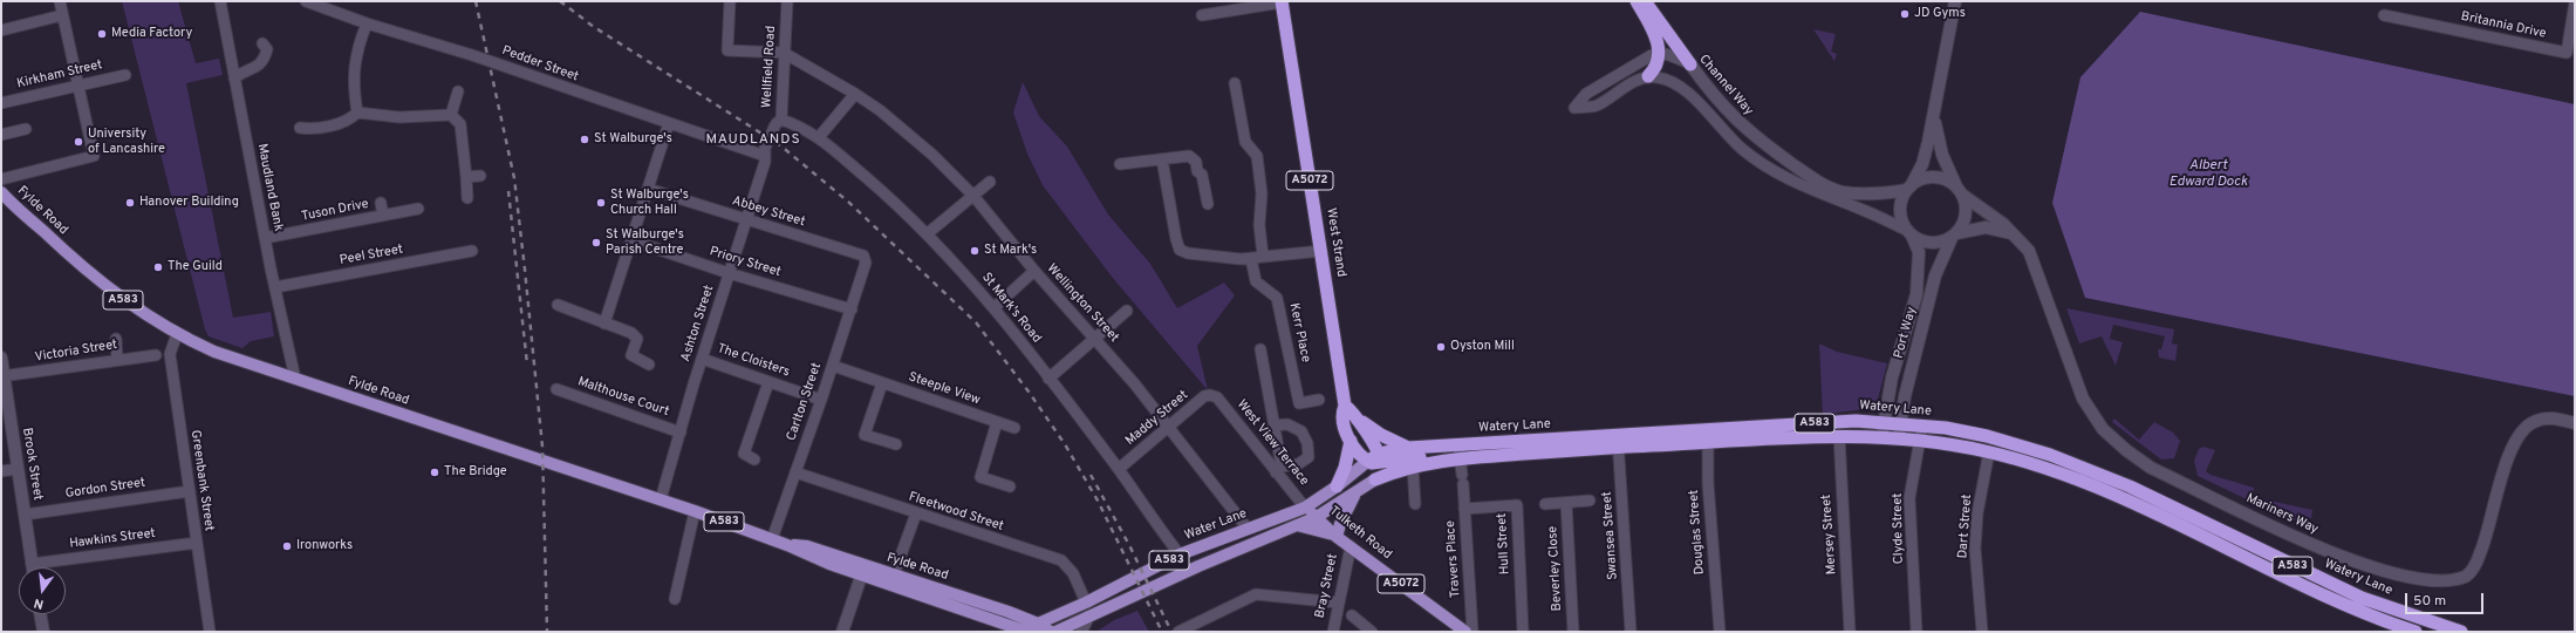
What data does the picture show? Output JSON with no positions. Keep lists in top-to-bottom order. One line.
{"streets":{"highway":["A5072","West Strand","A583","Watery Lane"],"main road":["Fylde Road","Water Lane","Tulketh Road"],"street":["Britannia Drive","Pedder Street","Wellfield Road","Kirkham Street","Channel Way","Maudland Bank","Tuson Drive","Abbey Street","Peel Street","Priory Street","Wellington Street","St Mark's Road","Ashton Street","Kerr Place","Port Way","Victoria Street","The Cloisters","Steeple View","Malthouse Court","Carlton Street","Maddy Street","West View Terrace","Brook Street","Greenbank Street","Gordon Street","Fleetwood Street","Mariners Way","Dart Street","Clyde Street","Douglas Street","Mersey Street","Swansea Street","Hawkins Street","Hull Street","Travers Place","Beverley Close","Bray Street"]},"crossings":[["Pedder Street","Wellfield Road"],["Pedder Street","Ashton Street"],["Wellfield Road","Wellington Street"],["Wellfield Road","St Mark's Road"],["Wellfield Road","Ashton Street"],["Channel Way","Port Way"],["Channel Way","Mariners Way"],["A5072","West Strand"],["A5072","A583"],["A5072","Watery Lane"],["A5072","Tulketh Road"],["Maudland Bank","Fylde Road"],["Maudland Bank","Tuson Drive"],["Maudland Bank","Peel Street"],["Fylde Road","A583"],["Fylde Road","Ashton Street"],["Fylde Road","Carlton Street"],["Fylde Road","Greenbank Street"],["Fylde Road","Water Lane"],["Abbey Street","Ashton Street"],["Abbey Street","Carlton Street"],["West Strand","Watery Lane"],["Priory Street","Ashton Street"],["Priory Street","Carlton Street"],["A583","Watery Lane"],["A583","Water Lane"],["A583","Tulketh Road"],["Wellington Street","Maddy Street"],["Wellington Street","Water Lane"],["St Mark's Road","Maddy Street"],["St Mark's Road","Water Lane"],["Ashton Street","The Cloisters"],["Ashton Street","Malthouse Court"],["Port Way","Watery Lane"],["Port Way","Mariners Way"],["Victoria Street","Brook Street"],["The Cloisters","Carlton Street"],["Steeple View","Carlton Street"],["Carlton Street","Fleetwood Street"],["Watery Lane","West View Terrace"],["Watery Lane","Water Lane"],["Watery Lane","Dart Street"],["Watery Lane","Clyde Street"],["Watery Lane","Douglas Street"],["Watery Lane","Tulketh Road"],["Watery Lane","Mersey Street"],["Watery Lane","Swansea Street"],["Watery Lane","Travers Place"],["Maddy Street","West View Terrace"],["West View Terrace","Water Lane"],["West View Terrace","Tulketh Road"],["Brook Street","Gordon Street"],["Brook Street","Hawkins Street"],["Greenbank Street","Gordon Street"],["Greenbank Street","Hawkins Street"],["Fleetwood Street","Water Lane"],["Water Lane","Tulketh Road"],["Tulketh Road","Bray Street"],["Hull Street","Travers Place"]],"districts":["MAUDLANDS"],"water":["Albert Edward Dock"],"places":["JD Gyms","Media Factory","St Walburge's","University of Lancashire","Hanover Building","St Walburge's Church Hall","St Walburge's Parish Centre","St Mark's","The Guild","Oyston Mill","The Bridge","Ironworks"],"scale_bar":"50 m","north":"bottom"}
